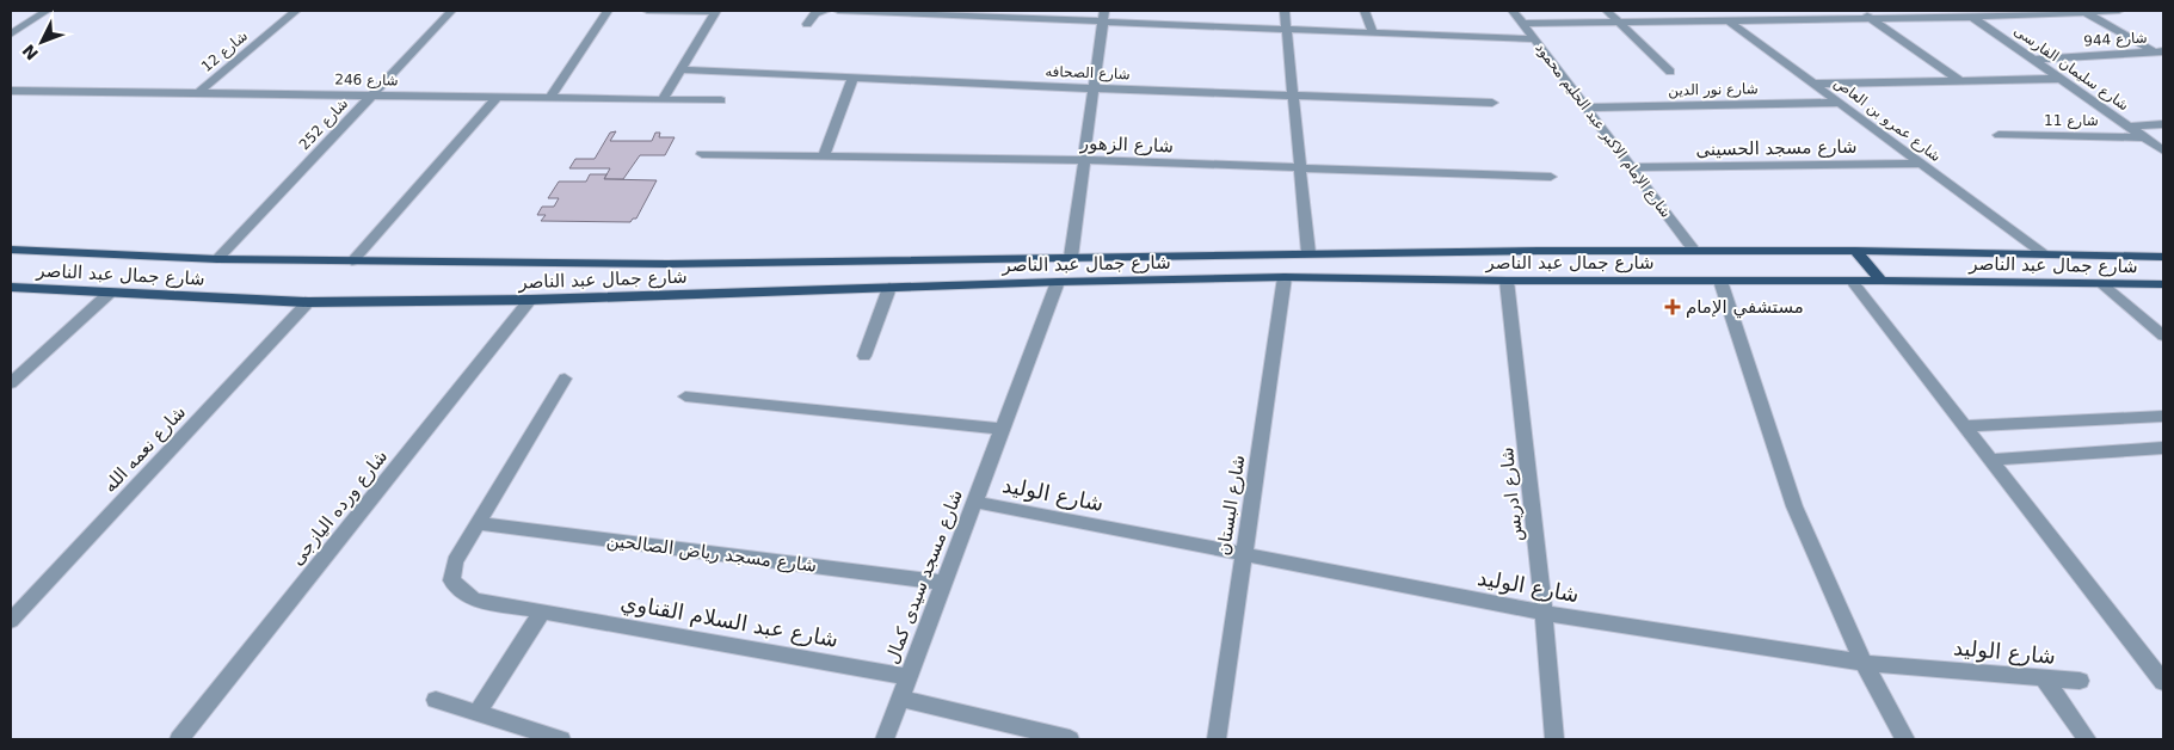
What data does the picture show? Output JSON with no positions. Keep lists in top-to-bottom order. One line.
{"streets":{"main road":["شارع جمال عبد الناصر"],"street":["شارع 944","شارع 12","شارع سليمان الفارسى","شارع الصحافه","شارع 246","شارع نور الدين","شارع عمرو بن العاص","شارع 11","شارع 252","شارع الإمام الاكبر عبد الحليم محمود","شارع الزهور","شارع مسجد الحسينى","شارع نعمه الله","شارع الوليد","شارع ادريس","شارع البستان","شارع ورده اليازجى","شارع مسجد رياض الصالحين","شارع مسجد سيدى كمال","شارع عبد السلام القناوي"]},"crossings":[["شارع 944","شارع سليمان الفارسى"],["شارع 12","شارع 246"],["شارع سليمان الفارسى","شارع 11"],["شارع 246","شارع 252"],["شارع نور الدين","شارع عمرو بن العاص"],["شارع نور الدين","شارع الإمام الاكبر عبد الحليم محمود"],["شارع عمرو بن العاص","شارع مسجد الحسينى"],["شارع عمرو بن العاص","شارع جمال عبد الناصر"],["شارع 252","شارع جمال عبد الناصر"],["شارع الإمام الاكبر عبد الحليم محمود","شارع مسجد الحسينى"],["شارع الإمام الاكبر عبد الحليم محمود","شارع جمال عبد الناصر"],["شارع جمال عبد الناصر","شارع نعمه الله"],["شارع جمال عبد الناصر","شارع ادريس"],["شارع جمال عبد الناصر","شارع البستان"],["شارع جمال عبد الناصر","شارع ورده اليازجى"],["شارع جمال عبد الناصر","شارع مسجد سيدى كمال"],["شارع الوليد","شارع ادريس"],["شارع الوليد","شارع البستان"],["شارع الوليد","شارع مسجد سيدى كمال"],["شارع مسجد رياض الصالحين","شارع مسجد سيدى كمال"],["شارع مسجد رياض الصالحين","شارع عبد السلام القناوي"],["شارع مسجد سيدى كمال","شارع عبد السلام القناوي"]],"places":{"health":["مستشفي الإمام"]},"north":"bottom left"}
